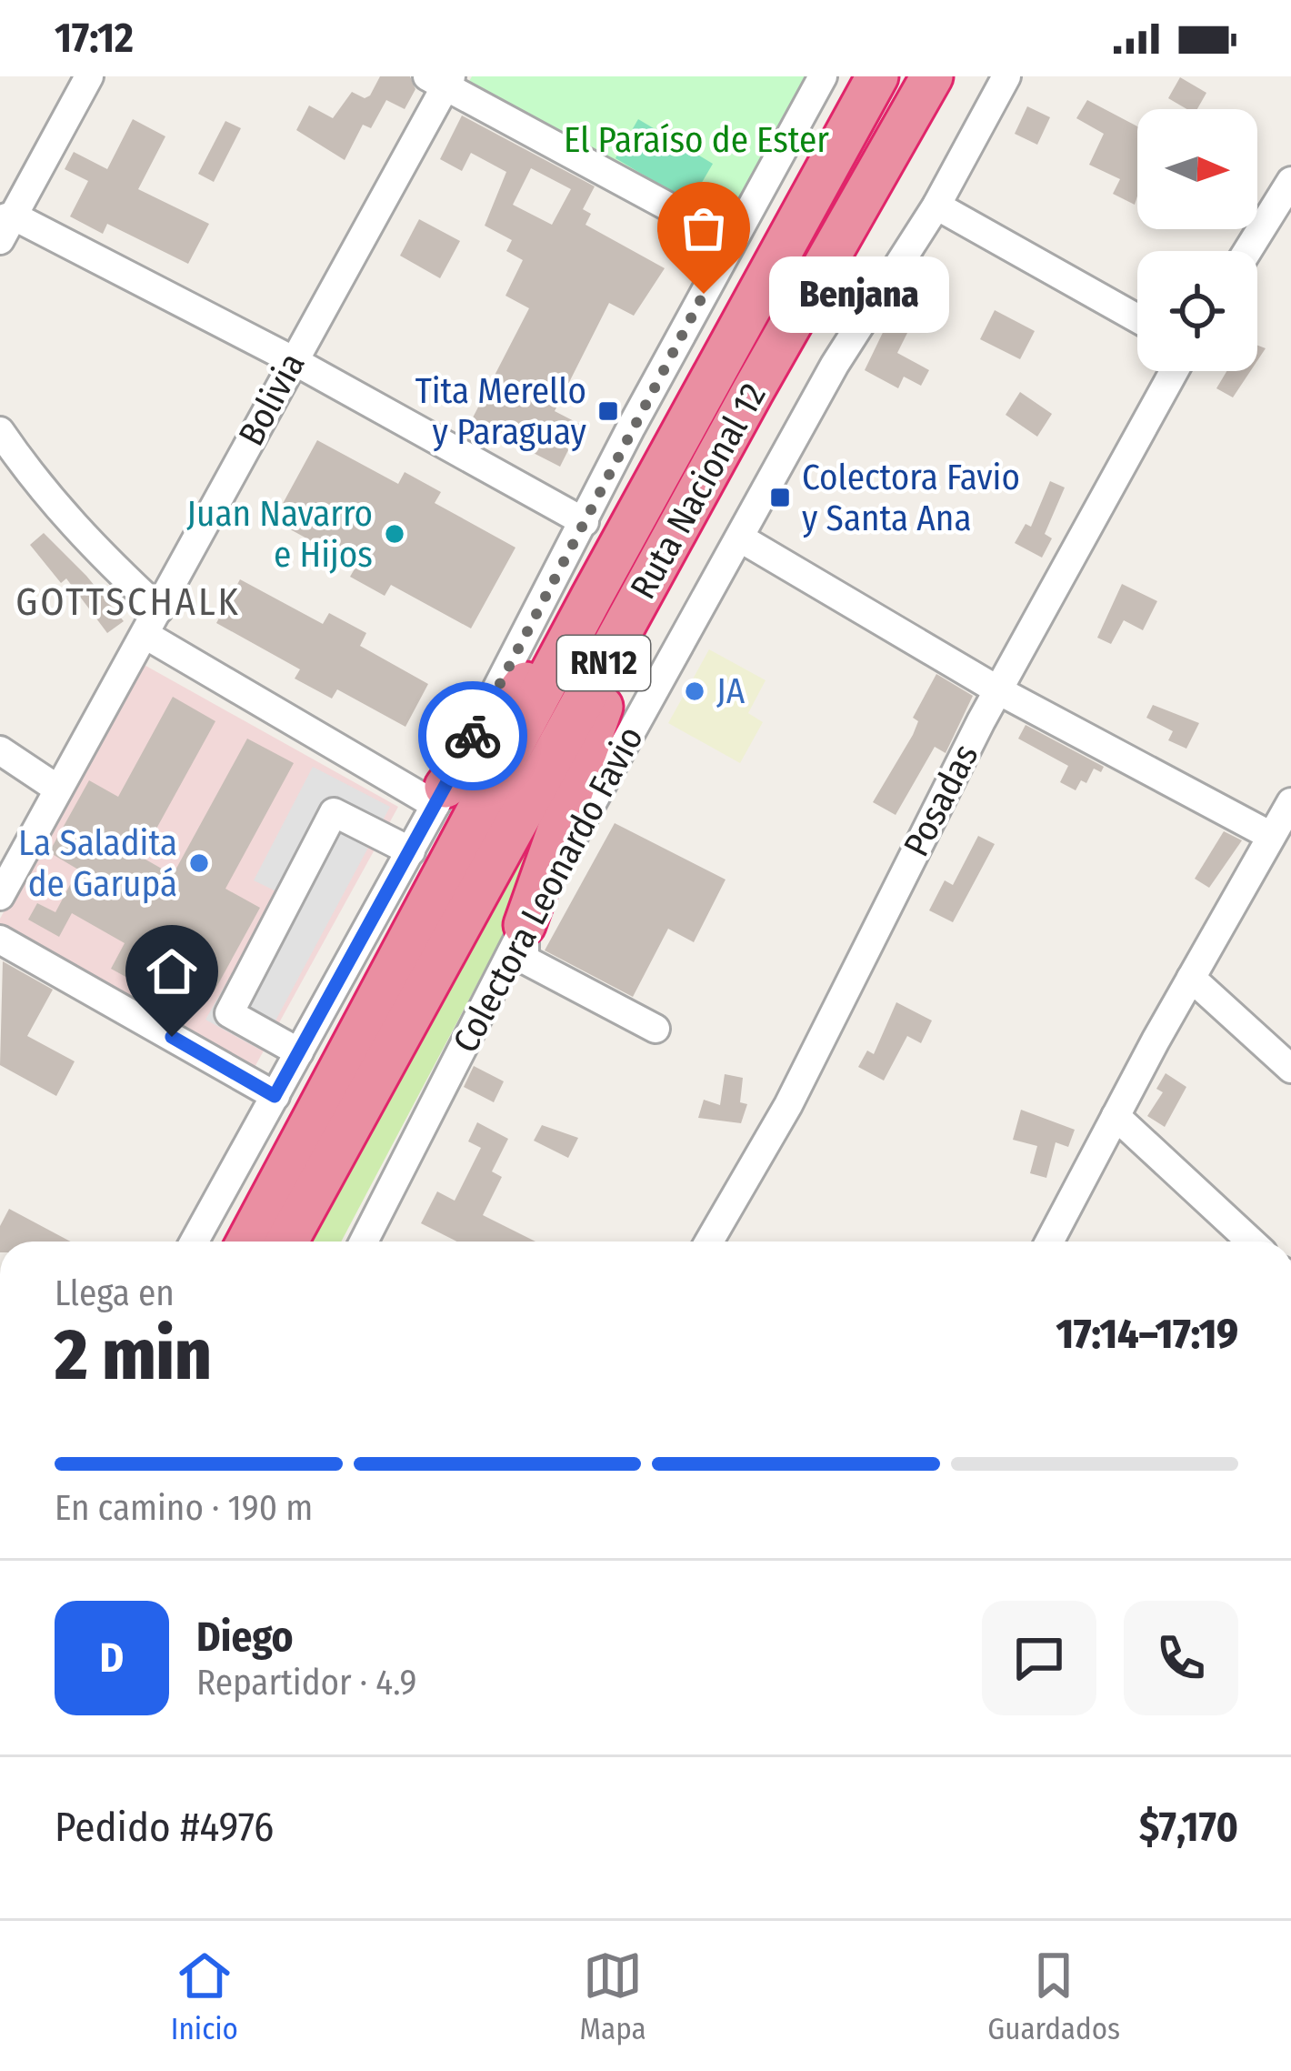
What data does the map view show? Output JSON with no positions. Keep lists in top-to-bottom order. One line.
{"streets":{"highway":["Ruta Nacional 12","RN12"],"street":["Bolivia","Posadas","Colectora Leonardo Favio"]},"districts":["GOTTSCHALK"],"parks":["El Paraíso de Ester"],"places":{"other":["Benjana","Juan Navarro e Hijos","JA","La Saladita de Garupá"],"transit":["Tita Merello y Paraguay","Colectora Favio y Santa Ana"]},"north":"right","page":{"status":"17:12","bubble":"Benjana","heading":["2 min","Llega en","17:14–17:19"],"panel":["Diego","Repartidor · 4.9","Pedido #4976","$7,170"],"bar":"En camino · 190 m","round":"D","tabs":["Inicio","Mapa","Guardados"]}}
